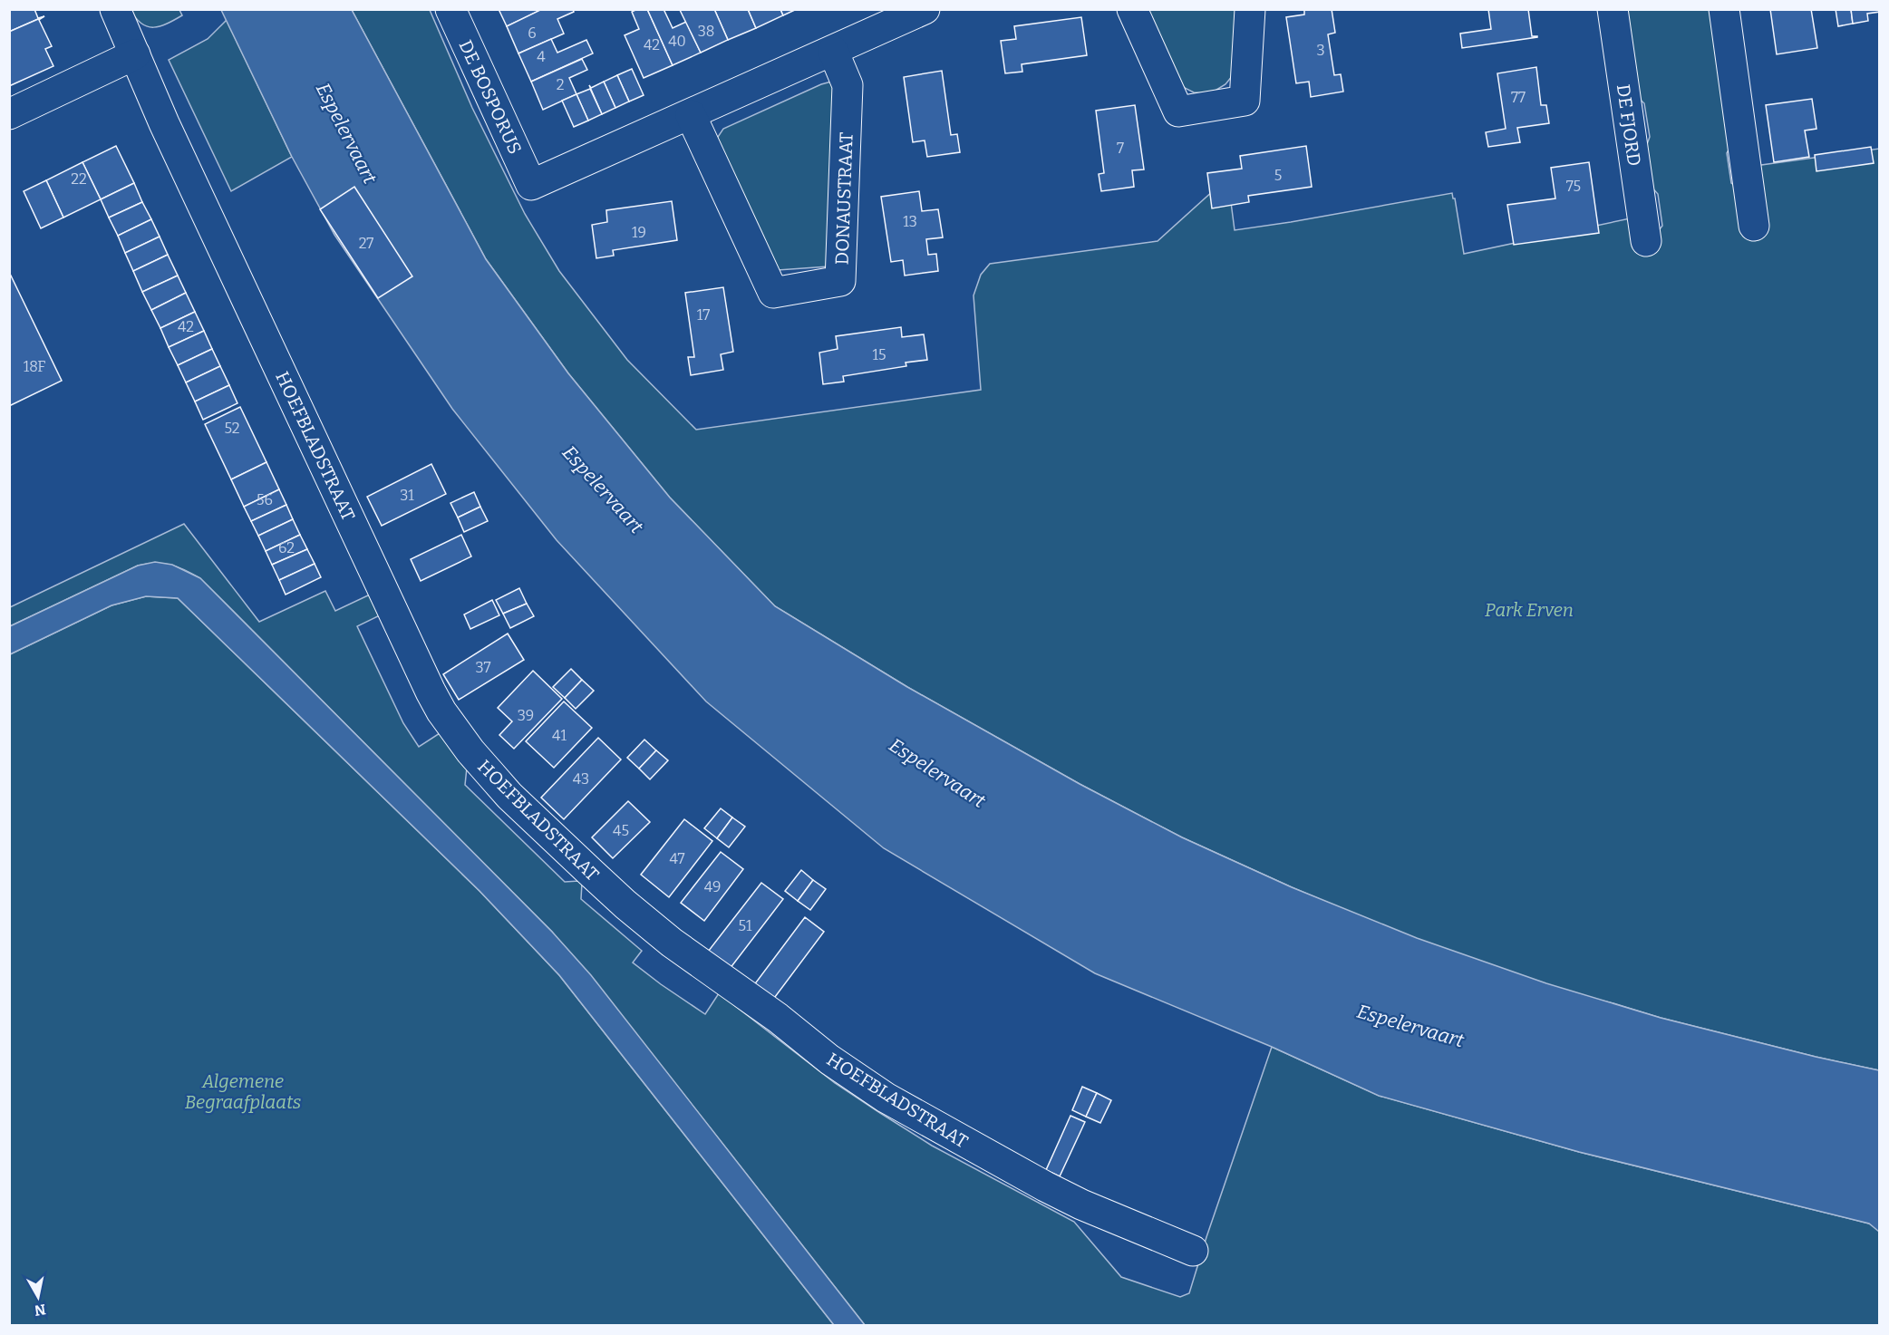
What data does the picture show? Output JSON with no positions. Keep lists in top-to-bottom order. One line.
{"streets":{"street":["DE BOSPORUS","DE FJORD","DONAUSTRAAT","HOEFBLADSTRAAT"]},"crossings":[["DE BOSPORUS","DONAUSTRAAT"]],"water":["Espelervaart"],"parks":["Park Erven","Algemene Begraafplaats"],"house_numbers":["38","6","40","42","3","4","2","77","7","5","22","75","13","19","27","17","42","15","18F","52","31","56","62","37","39","41","43","45","47","49","51"],"north":"bottom"}
